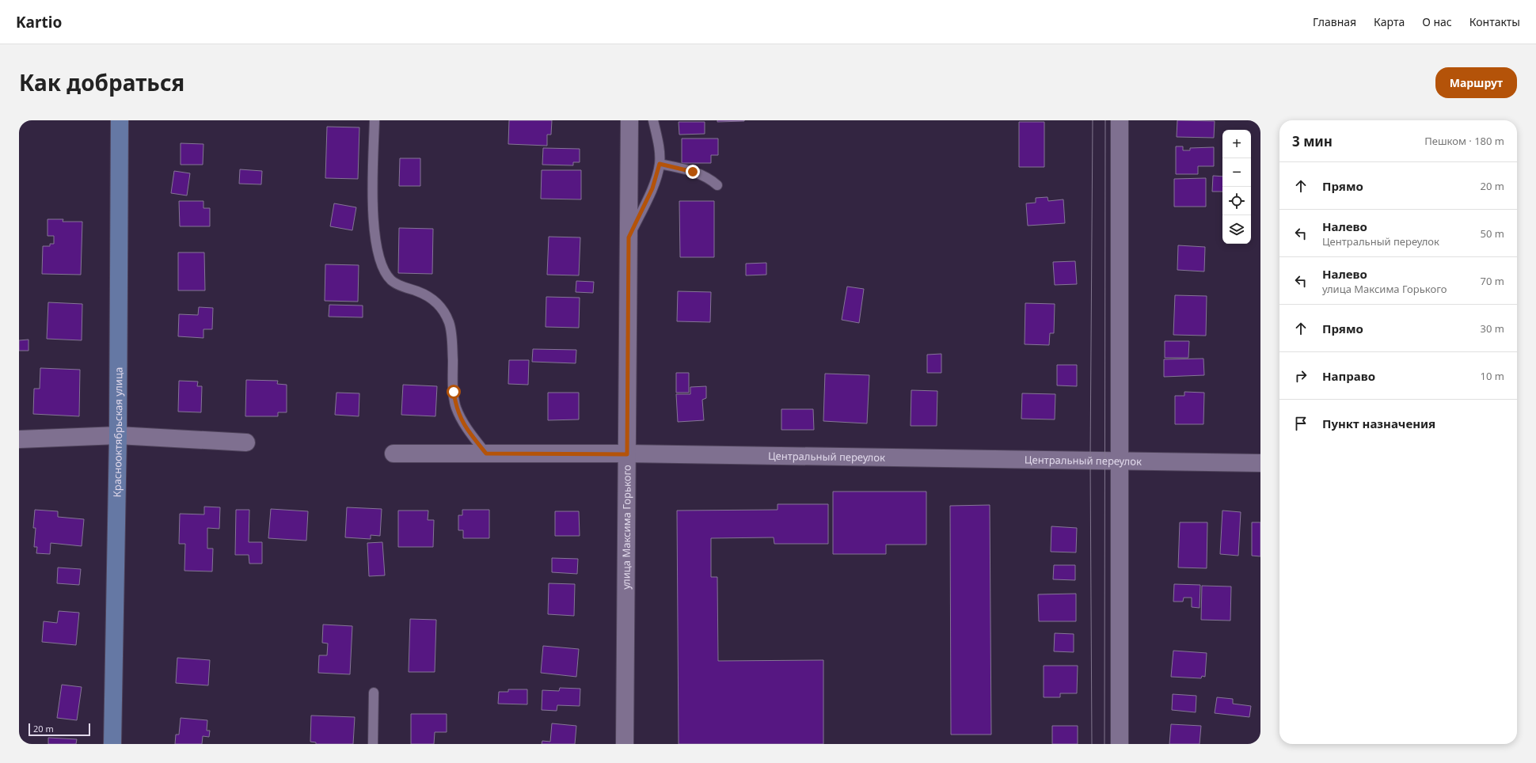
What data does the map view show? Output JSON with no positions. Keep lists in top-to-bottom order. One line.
{"streets":{"main road":["Краснооктябрьская улица"],"street":["Центральный переулок","улица Максима Горького"]},"crossings":[["Центральный переулок","улица Максима Горького"]],"scale_bar":"20 m","page":{"header":"Kartio","nav":["Главная","Карта","О нас","Контакты"],"title":"Как добраться","buttons":"Маршрут","heading":["3 мин","Пешком · 180 m"],"map_buttons":["+","−"],"list":[["Прямо","20 m"],["Налево","Центральный переулок","50 m"],["Налево","улица Максима Горького","70 m"],["Прямо","30 m"],["Направо","10 m"],"Пункт назначения"],"scale":"20 m"}}
